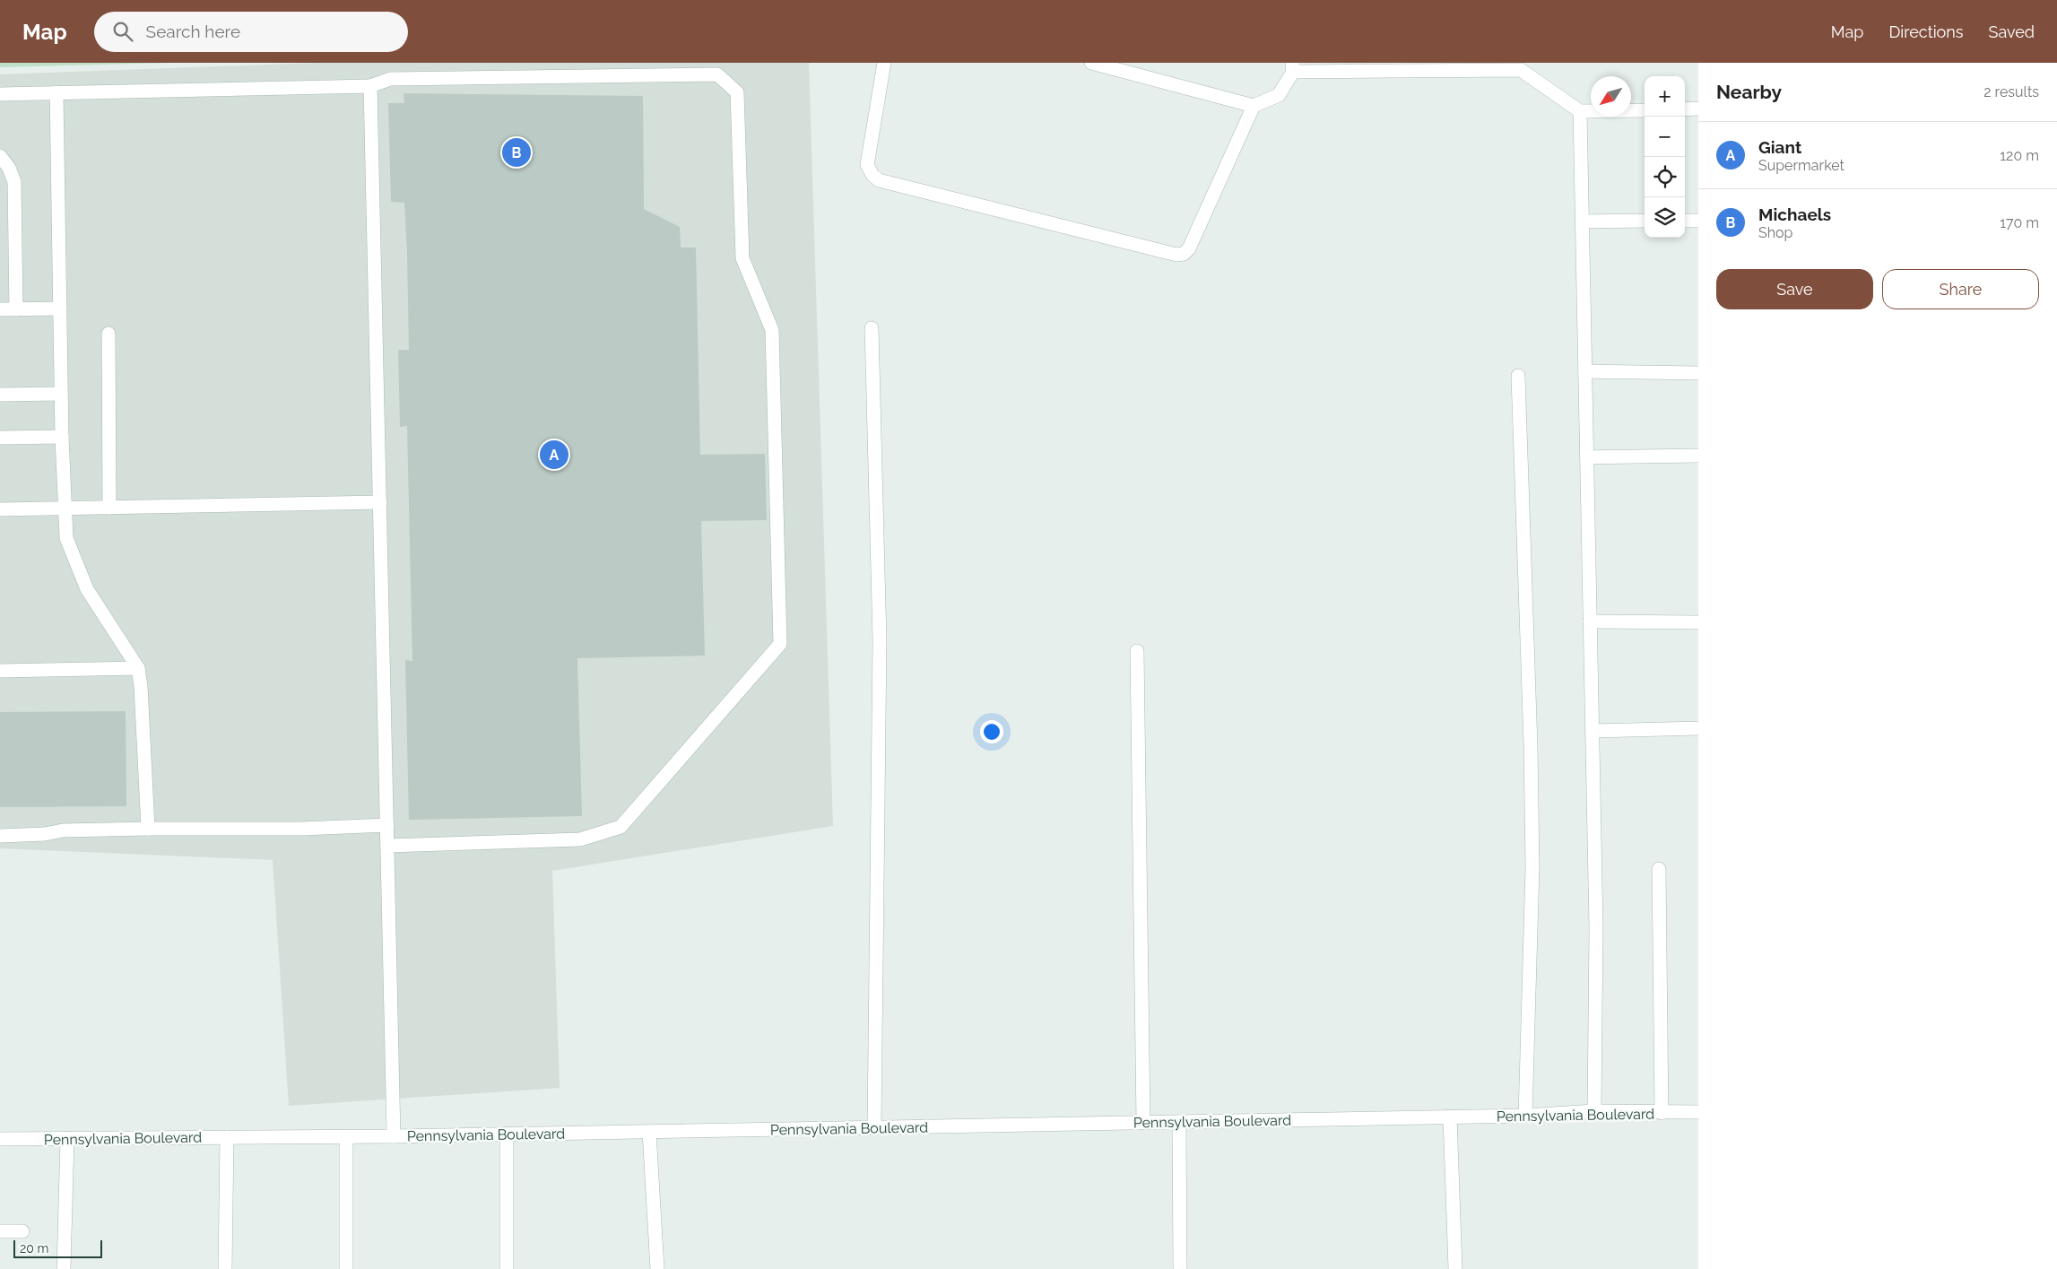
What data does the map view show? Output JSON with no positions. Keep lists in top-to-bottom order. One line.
{"streets":{"street":["Pennsylvania Boulevard"]},"scale_bar":"20 m","north":"bottom left","page":{"header":"Map","search":"Search here","nav":["Map","Directions","Saved"],"heading":["Nearby","2 results"],"map_buttons":["+","−"],"list":[{"mark":"A","name":"Giant","note":"Supermarket","value":"120 m"},{"mark":"B","name":"Michaels","note":"Shop","value":"170 m"}],"pins":["B","A"],"buttons":["Save","Share"],"scale":"20 m"}}
